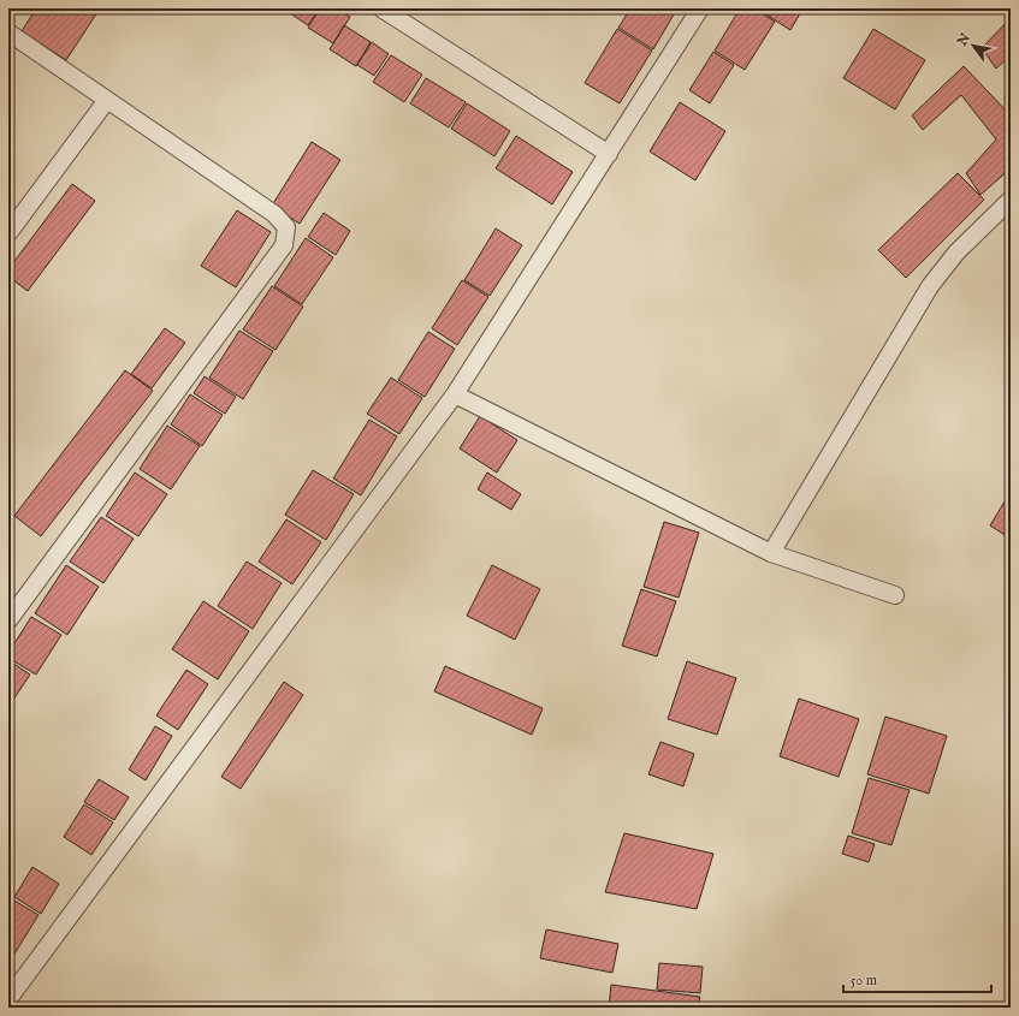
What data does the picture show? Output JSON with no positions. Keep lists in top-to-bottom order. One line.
{"scale_bar":"50 m","north":"top left"}
